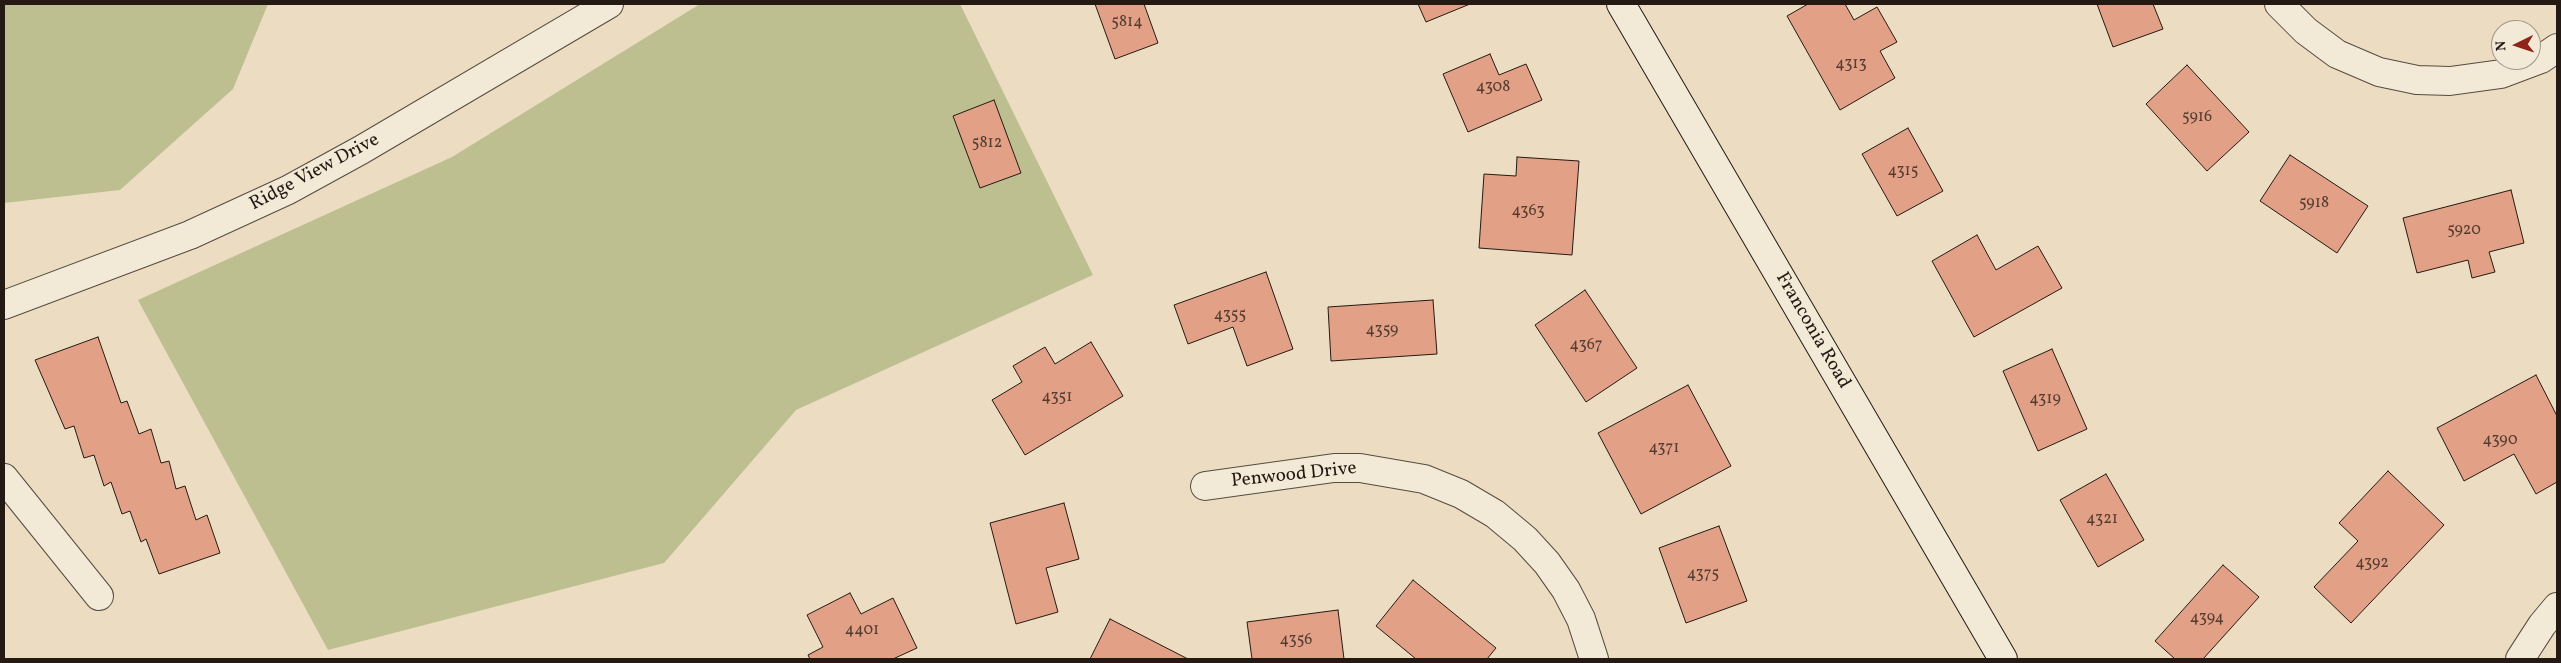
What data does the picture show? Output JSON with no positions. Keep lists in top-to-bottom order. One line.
{"streets":{"street":["Ridge View Drive","Franconia Road","Penwood Drive"]},"house_numbers":["5814","4313","4308","5916","5812","4315","5918","4363","5920","4355","4359","4367","4351","4319","4390","4371","4321","4392","4375","4394","4401","4356"],"north":"left"}
